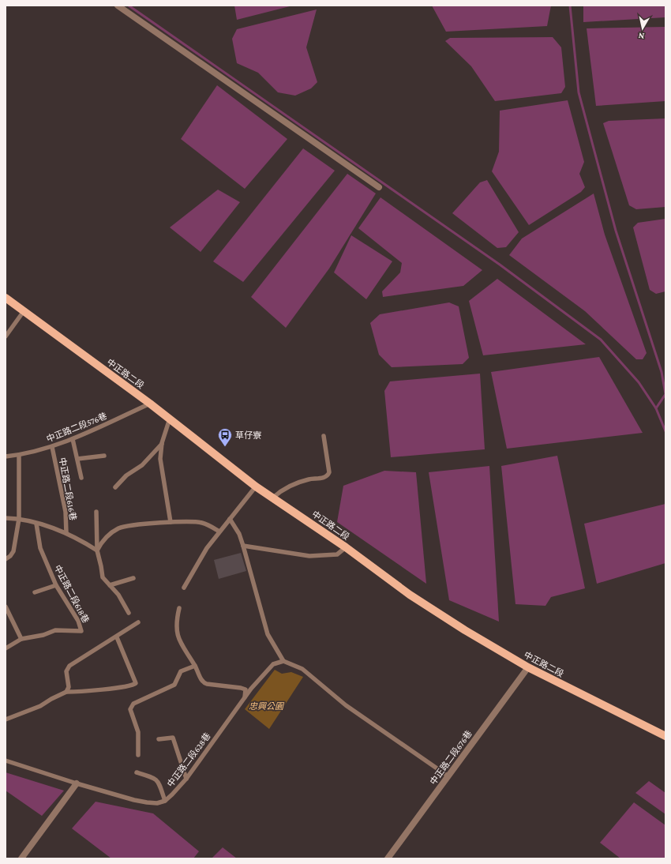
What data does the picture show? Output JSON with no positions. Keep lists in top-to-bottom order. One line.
{"streets":{"main road":["中正路二段"],"street":["中正路二段676巷"],"lane":["中正路二段576巷","中正路二段616巷","中正路二段618巷","中正路二段628巷"]},"crossings":[["中正路二段","中正路二段576巷"],["中正路二段","中正路二段676巷"],["中正路二段576巷","中正路二段616巷"],["中正路二段616巷","中正路二段618巷"]],"parks":["忠興公園"],"places":{"bus stop":["草仔寮"]},"north":"bottom"}
